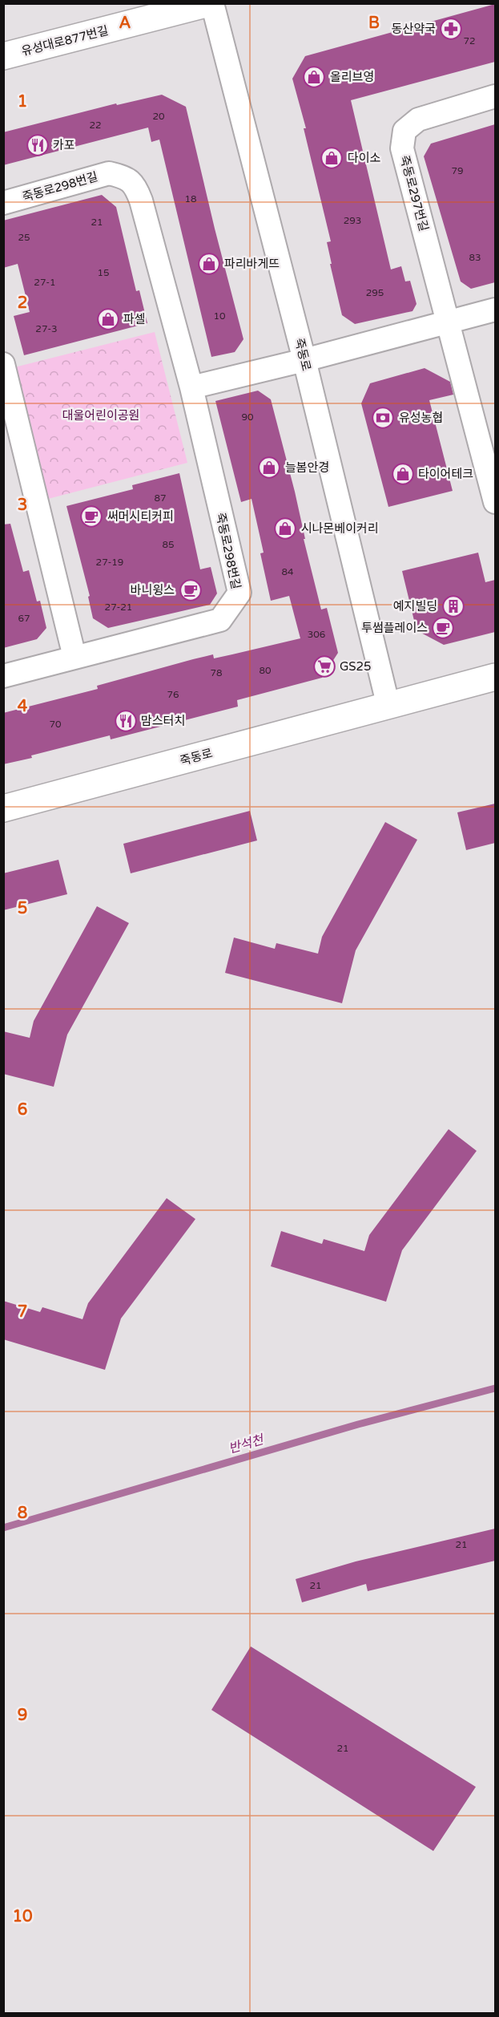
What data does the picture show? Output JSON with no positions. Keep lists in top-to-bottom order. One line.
{"streets":{"street":["유성대로877번길","죽동로298번길","죽동로297번길","죽동로"]},"crossings":[["유성대로877번길","죽동로"]],"water":["반석천"],"parks":["대울어린이공원"],"places":{"pharmacy":["동산약국"],"shop":["올리브영","다이소","파리바게뜨","파셀","늘봄안경","타이어테크","시나몬베이커리"],"restaurant":["카포","맘스터치"],"bank":["유성농협"],"cafe":["써머시티커피","바니윙스","투썸플레이스"],"building":["예지빌딩"],"supermarket":["GS25"]},"house_numbers":["72","20","22","79","18","293","21","25","83","15","27-1","295","10","27-3","90","87","85","27-19","84","27-21","67","306","80","78","76","70","21","21","21"],"grid":{"columns":["A","B"],"rows":["1","2","3","4","5","6","7","8","9","10"]}}
